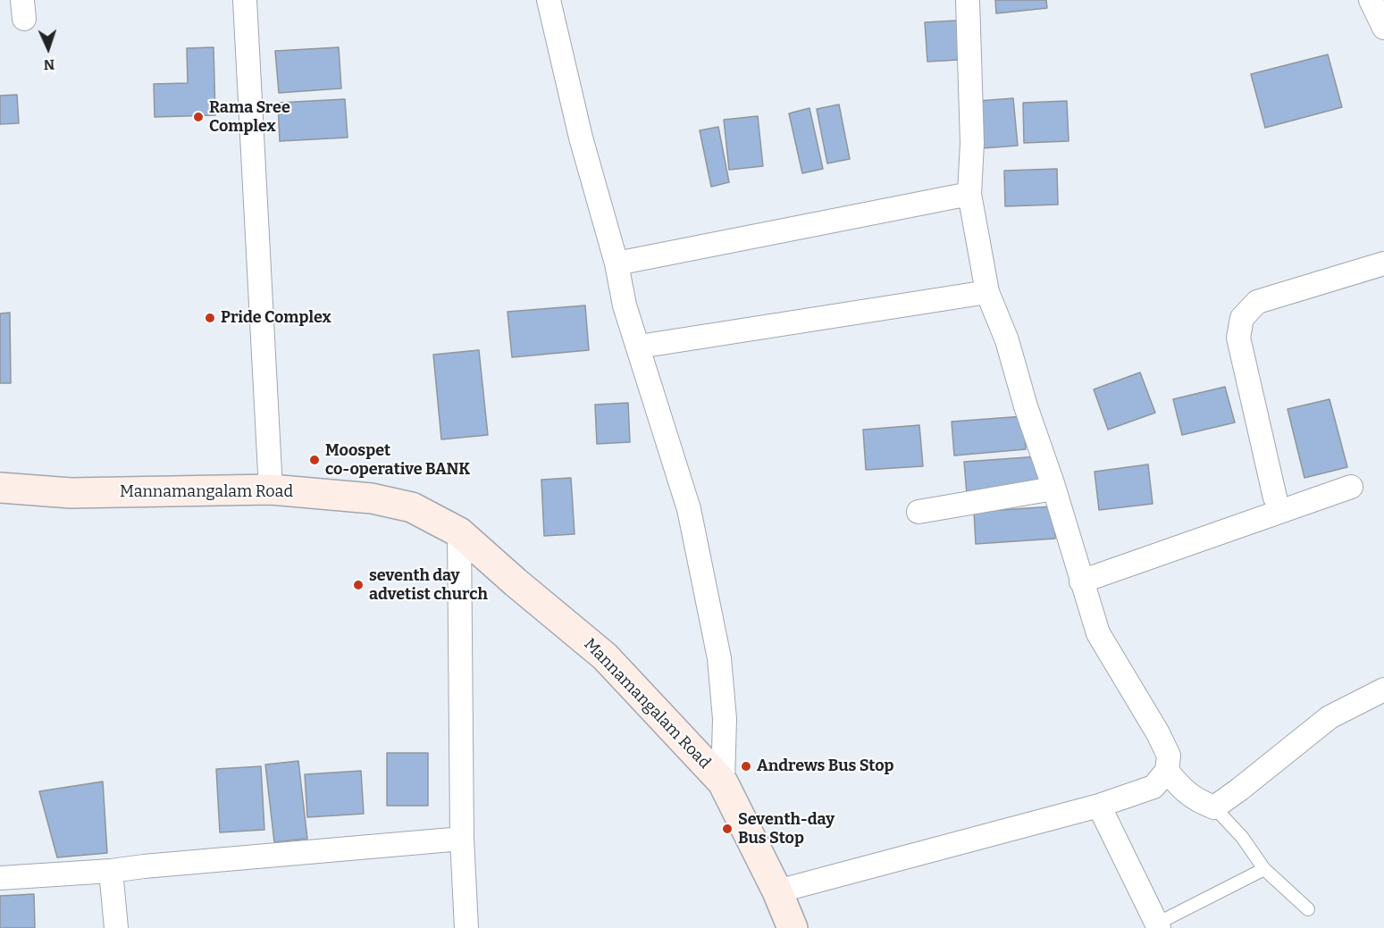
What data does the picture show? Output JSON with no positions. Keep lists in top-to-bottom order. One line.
{"streets":{"main road":["Mannamangalam Road"]},"places":["Rama Sree Complex","Pride Complex","Moospet co-operative BANK","seventh day advetist church","Andrews Bus Stop","Seventh-day Bus Stop"],"north":"bottom"}
